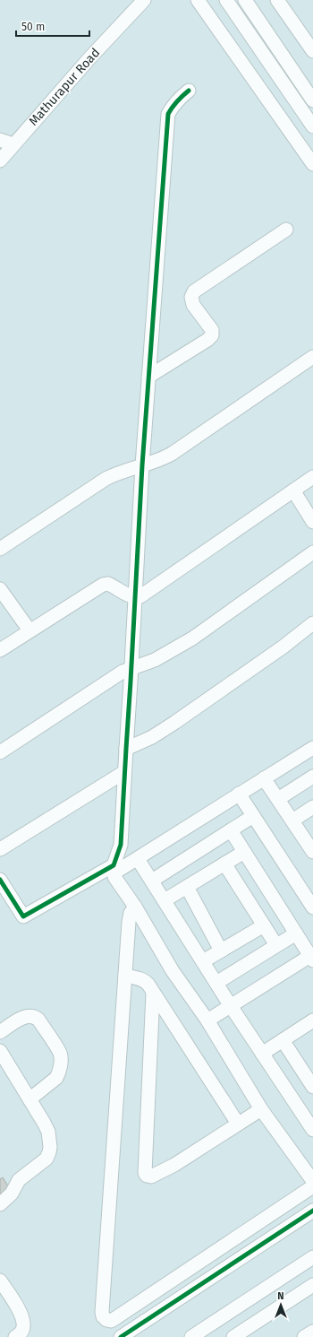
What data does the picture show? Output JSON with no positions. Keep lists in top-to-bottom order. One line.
{"streets":{"street":["Mathurapur Road"]},"scale_bar":"50 m","north":"top"}
